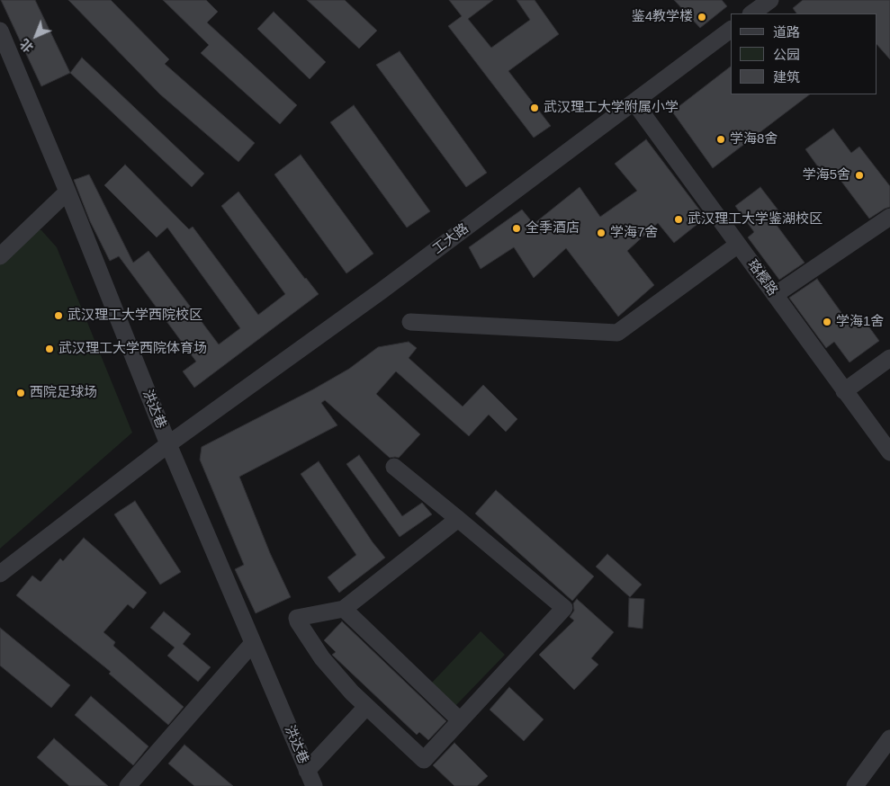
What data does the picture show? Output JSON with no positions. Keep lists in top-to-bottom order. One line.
{"streets":{"street":["工大路","珞樱路","洪达巷"]},"crossings":[["工大路","珞樱路"],["工大路","洪达巷"]],"places":["鉴4教学楼","武汉理工大学附属小学","学海8舍","学海5舍","武汉理工大学鉴湖校区","全季酒店","学海7舍","武汉理工大学西院校区","学海1舍","武汉理工大学西院体育场","西院足球场"],"legend":["道路","公园","建筑"],"north":"bottom left"}
